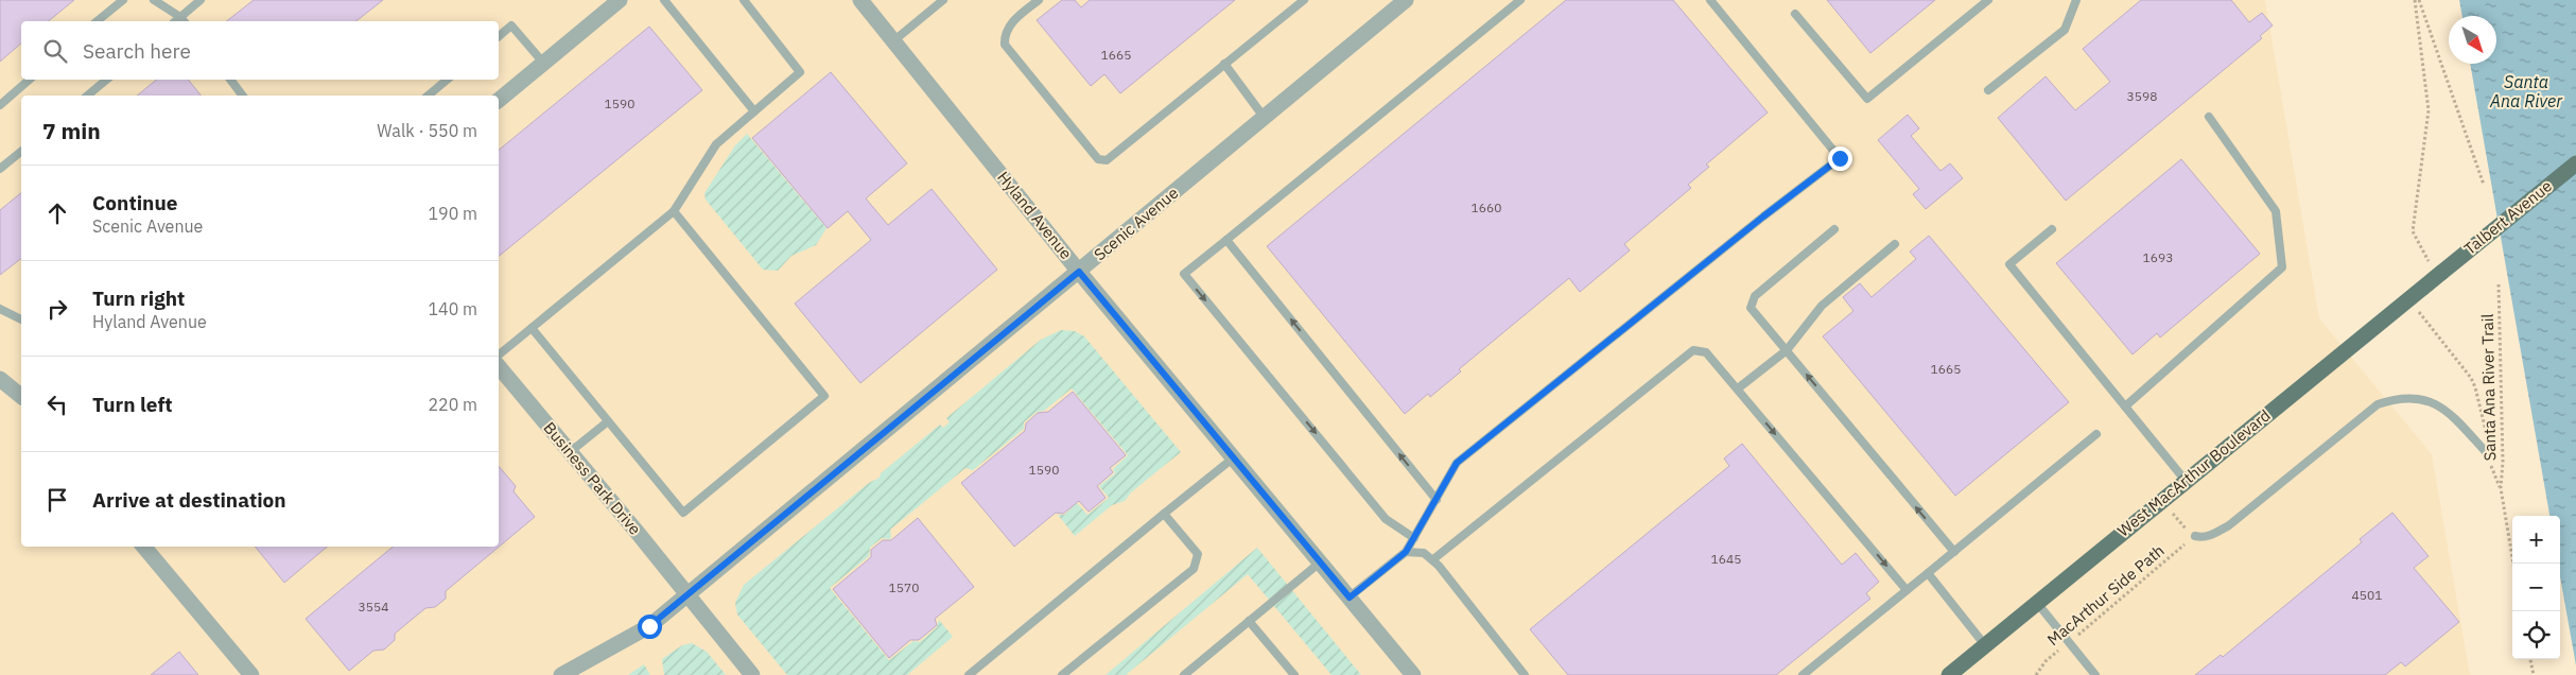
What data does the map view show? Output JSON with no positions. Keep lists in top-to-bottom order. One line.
{"streets":{"main road":["Talbert Avenue","West MacArthur Boulevard"],"street":["Hyland Avenue","Scenic Avenue","Business Park Drive"],"path":["Santa Ana River Trail","MacArthur Side Path"]},"crossings":[["Hyland Avenue","Scenic Avenue"],["Talbert Avenue","West MacArthur Boulevard"],["Scenic Avenue","Business Park Drive"],["Santa Ana River Trail","West MacArthur Boulevard"]],"water":["Santa Ana River"],"house_numbers":["1665","3598","1590","1660","1693","1665","1590","1645","1570","4501","3554"],"north":"bottom right","page":{"search":"Search here","heading":["7 min","Walk · 550 m"],"list":[["Continue","Scenic Avenue","190 m"],["Turn right","Hyland Avenue","140 m"],["Turn left","220 m"],"Arrive at destination"],"map_buttons":["+","−"]}}
